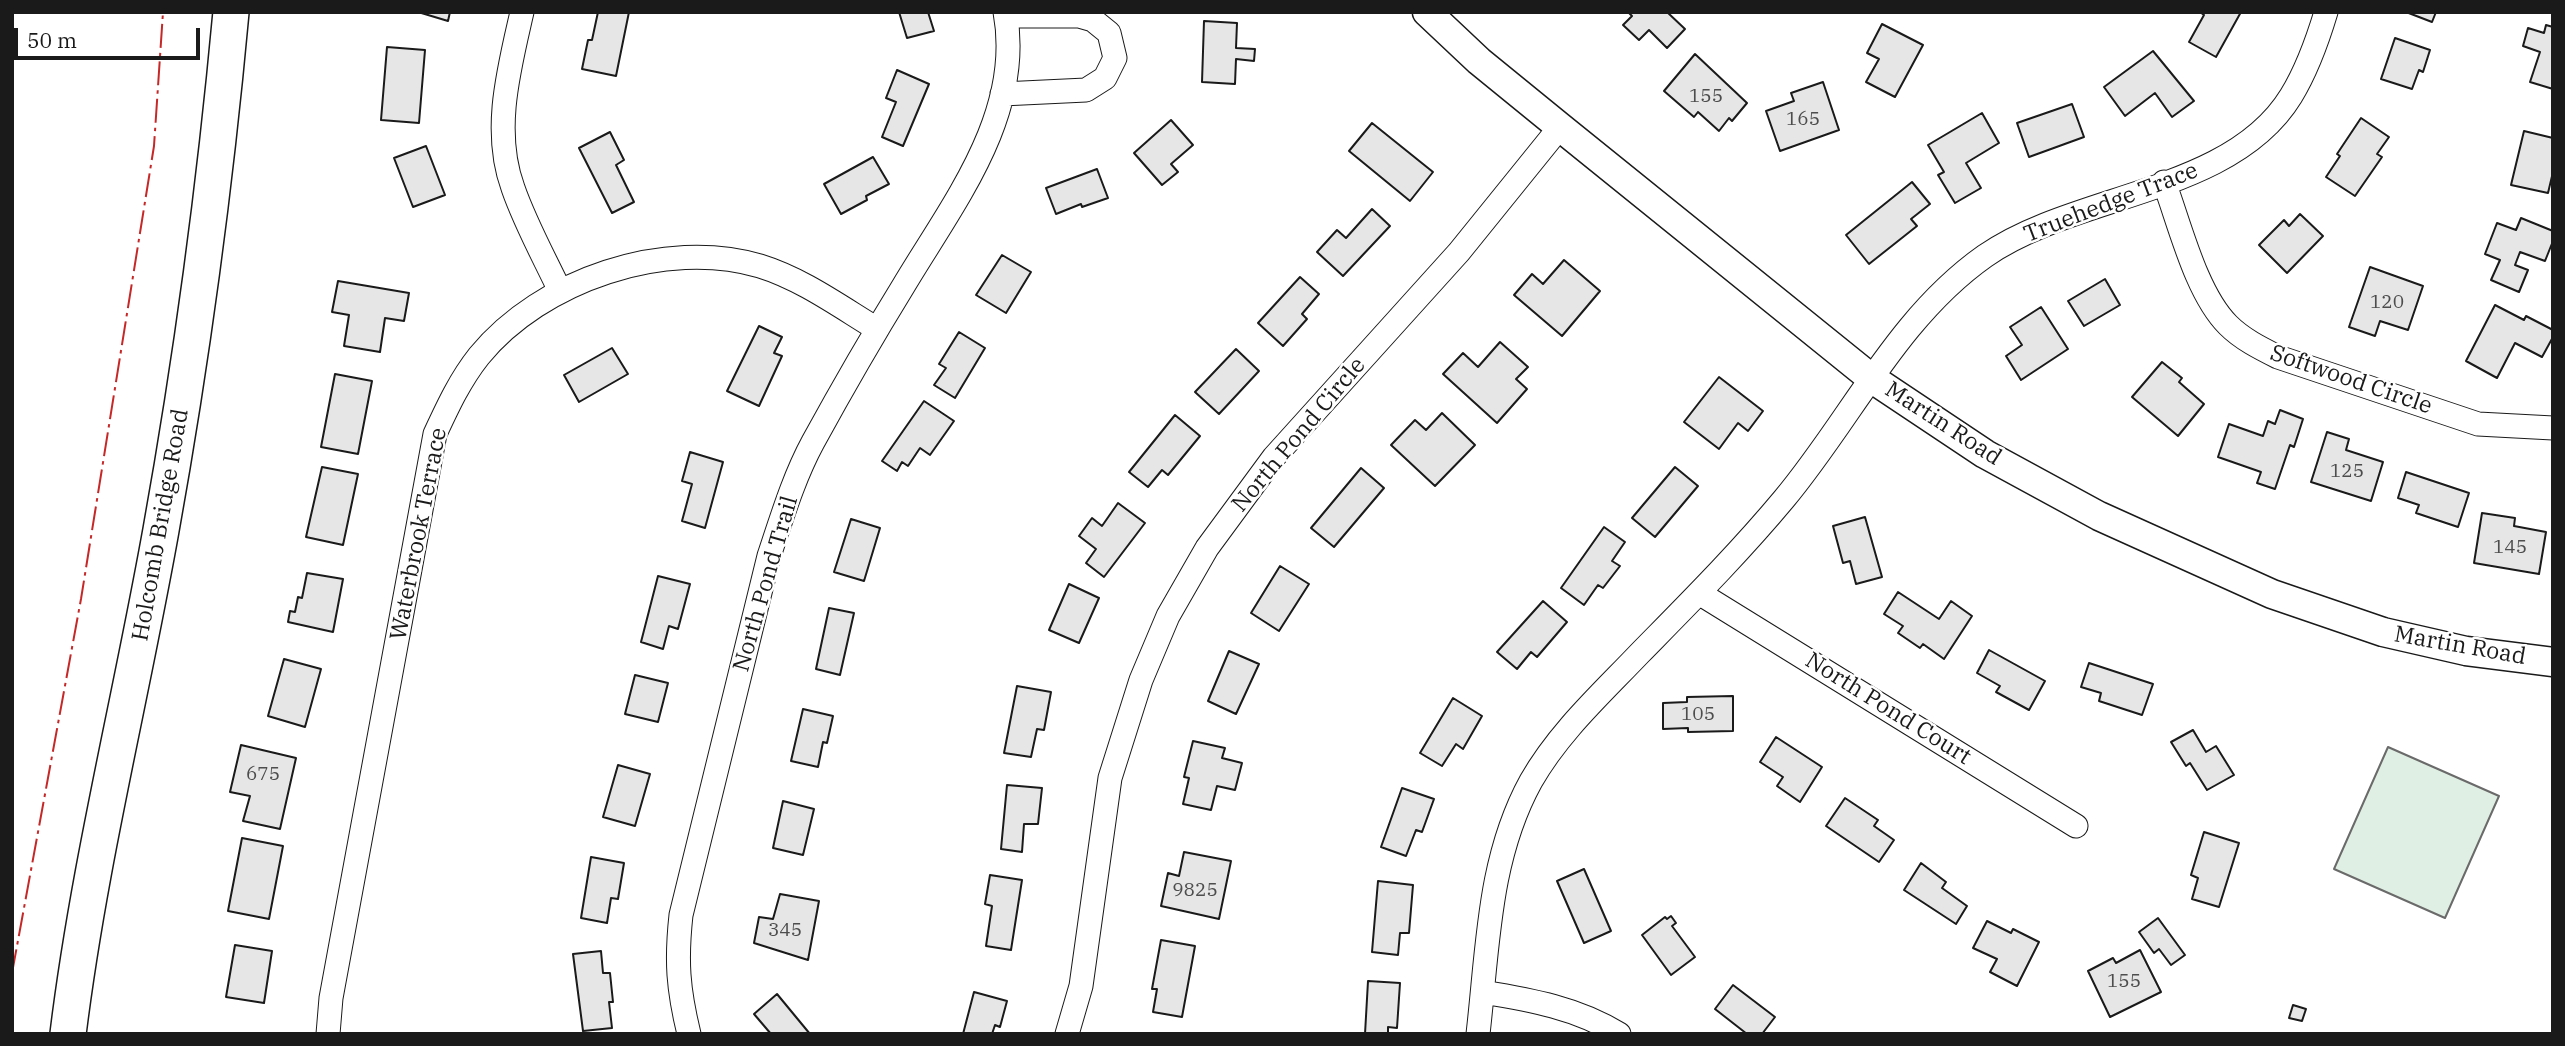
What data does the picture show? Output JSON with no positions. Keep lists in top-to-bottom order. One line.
{"streets":{"main road":["Holcomb Bridge Road"],"street":["Truehedge Trace","Softwood Circle","Martin Road","North Pond Circle","Waterbrook Terrace","North Pond Trail","North Pond Court"]},"crossings":[["Truehedge Trace","Softwood Circle"],["Truehedge Trace","Martin Road"],["Martin Road","North Pond Circle"],["Waterbrook Terrace","North Pond Trail"]],"house_numbers":["155","165","120","125","145","105","675","9825","345","155"],"scale_bar":"50 m"}
